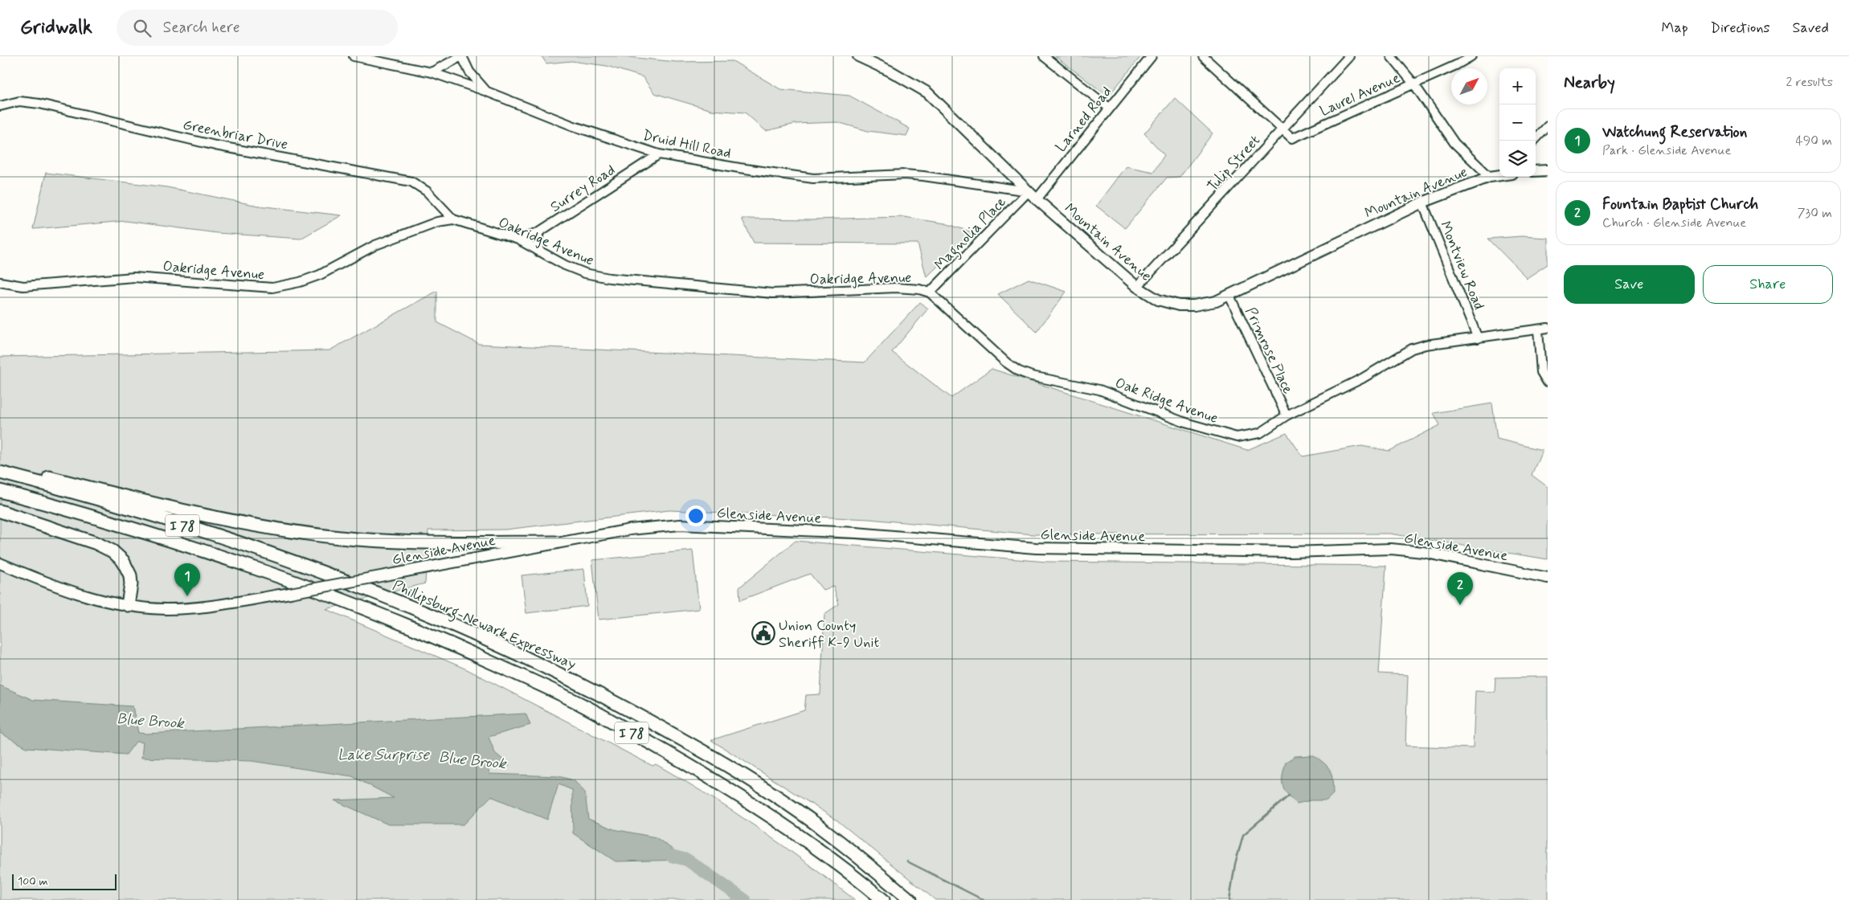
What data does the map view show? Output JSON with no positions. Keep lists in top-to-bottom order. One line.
{"streets":{"highway":["I 78","Phillipsburg-Newark Expressway"],"main road":["Mountain Avenue","Glenside Avenue"],"street":["Laurel Avenue","Larned Road","Greenbriar Drive","Druid Hill Road","Tulip Street","Surrey Road","Magnolia Place","Oakridge Avenue","Montview Road","Primrose Place","Oak Ridge Avenue"]},"crossings":[["Laurel Avenue","Tulip Street"],["Larned Road","Mountain Avenue"],["Greenbriar Drive","Oakridge Avenue"],["Druid Hill Road","Surrey Road"],["Druid Hill Road","Mountain Avenue"],["Druid Hill Road","Magnolia Place"],["Tulip Street","Mountain Avenue"],["Surrey Road","Oakridge Avenue"],["Mountain Avenue","Magnolia Place"],["Mountain Avenue","Montview Road"],["Mountain Avenue","Primrose Place"],["Magnolia Place","Oakridge Avenue"],["Magnolia Place","Oak Ridge Avenue"],["Oakridge Avenue","Oak Ridge Avenue"],["Montview Road","Oak Ridge Avenue"],["Primrose Place","Oak Ridge Avenue"]],"water":["Blue Brook","Lake Surprise"],"places":{"public building":["Union County Sheriff K-9 Unit"]},"scale_bar":"100 m","north":"top right","page":{"header":"Gridwalk","search":"Search here","nav":["Map","Directions","Saved"],"heading":["Nearby","2 results"],"map_buttons":["+","−"],"list":[{"mark":"1","name":"Watchung Reservation","note":"Park · Glenside Avenue","value":"490 m"},{"mark":"2","name":"Fountain Baptist Church","note":"Church · Glenside Avenue","value":"730 m"}],"buttons":["Save","Share"],"pins":["1","2"],"scale":"100 m"}}
